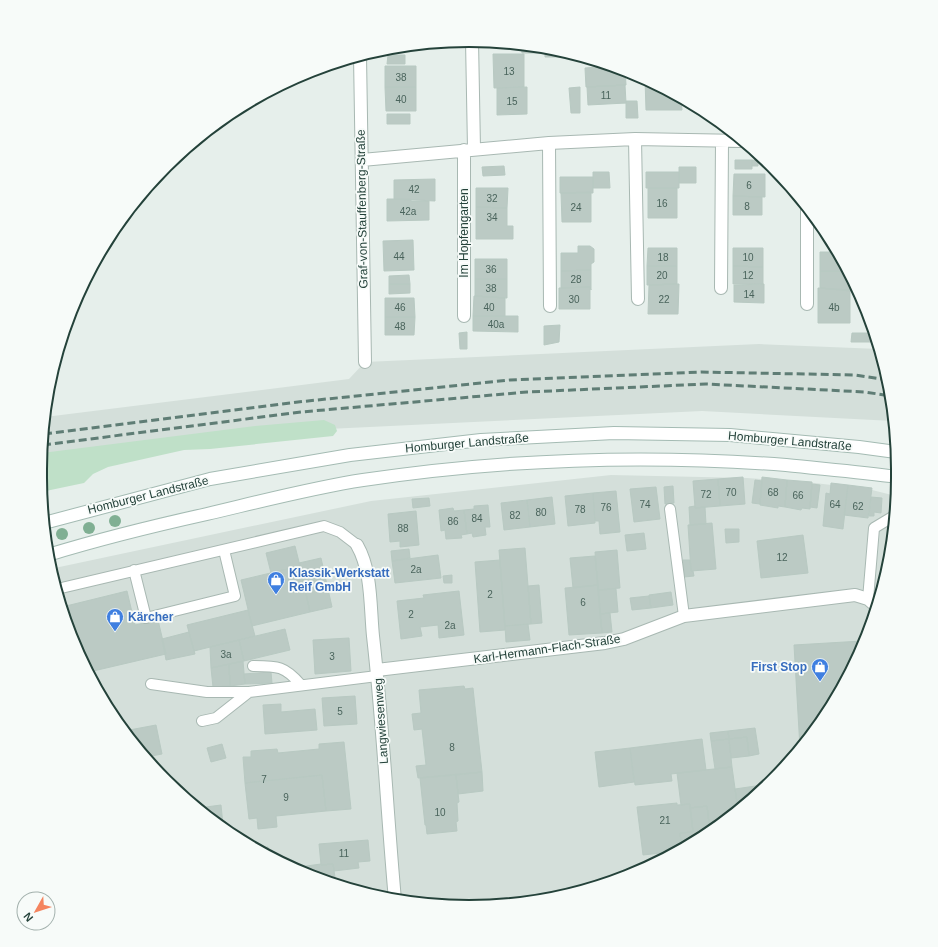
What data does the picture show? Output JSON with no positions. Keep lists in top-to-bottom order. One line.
{"streets":{"street":["Graf-von-Stauffenberg-Straße","Im Hopfengarten","Homburger Landstraße","Karl-Hermann-Flach-Straße","Langwiesenweg"]},"crossings":[["Karl-Hermann-Flach-Straße","Langwiesenweg"]],"places":{"shop":["Klassik-Werkstatt Reif GmbH","Kärcher","First Stop"]},"house_numbers":["13","38","11","40","15","6","42","32","16","8","24","42a","34","44","18","10","36","20","12","28","38","14","30","22","46","40","4b","40a","48","70","68","72","66","74","64","62","76","78","80","82","84","86","88","12","2a","2","6","2","2a","3a","3","5","8","7","9","10","21","11"],"north":"bottom left"}
